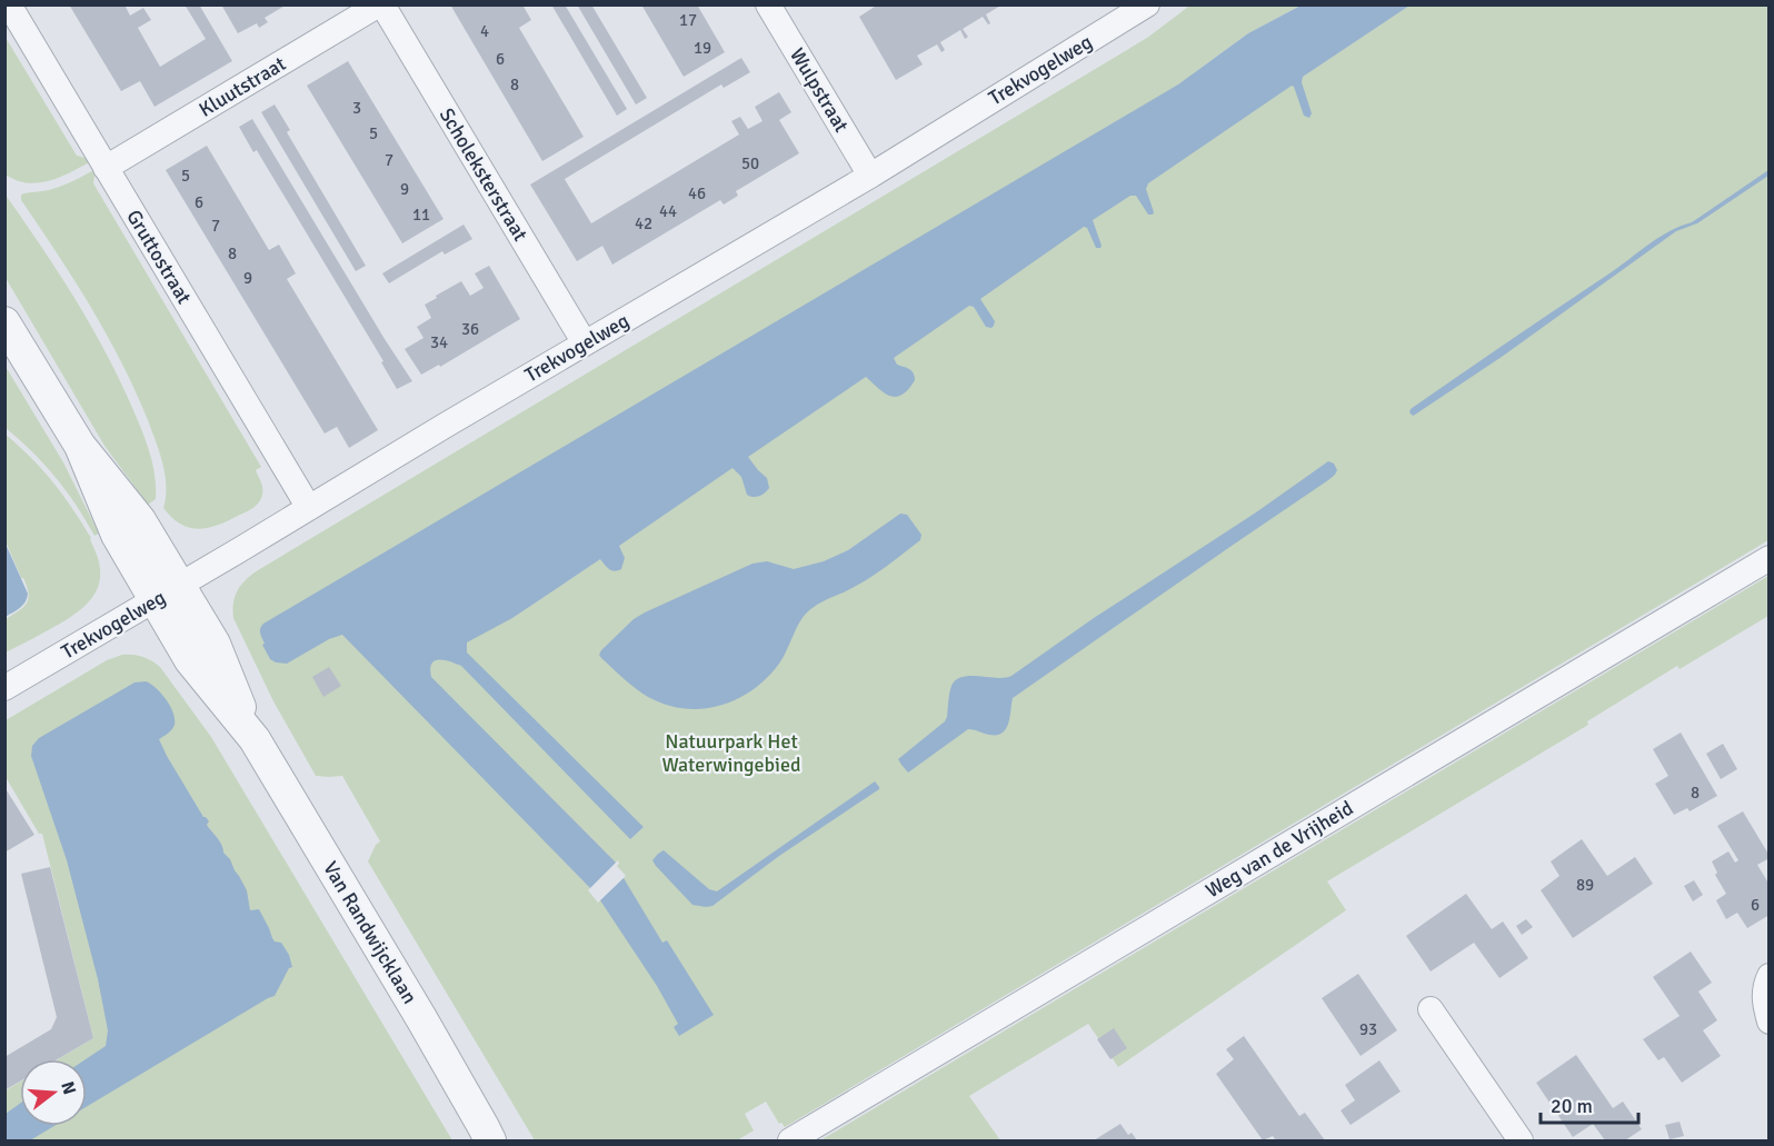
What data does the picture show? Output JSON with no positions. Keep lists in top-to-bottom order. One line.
{"streets":{"street":["Trekvogelweg","Kluutstraat","Wulpstraat","Scholeksterstraat","Gruttostraat","Weg van de Vrijheid","Van Randwijcklaan"]},"crossings":[["Trekvogelweg","Wulpstraat"],["Trekvogelweg","Scholeksterstraat"],["Trekvogelweg","Gruttostraat"],["Trekvogelweg","Van Randwijcklaan"],["Kluutstraat","Scholeksterstraat"],["Kluutstraat","Gruttostraat"]],"parks":["Natuurpark Het Waterwingebied"],"house_numbers":["17","4","19","6","8","3","5","7","50","5","9","46","6","44","11","42","7","8","9","36","34","8","89","6","93"],"scale_bar":"20 m","north":"right"}
